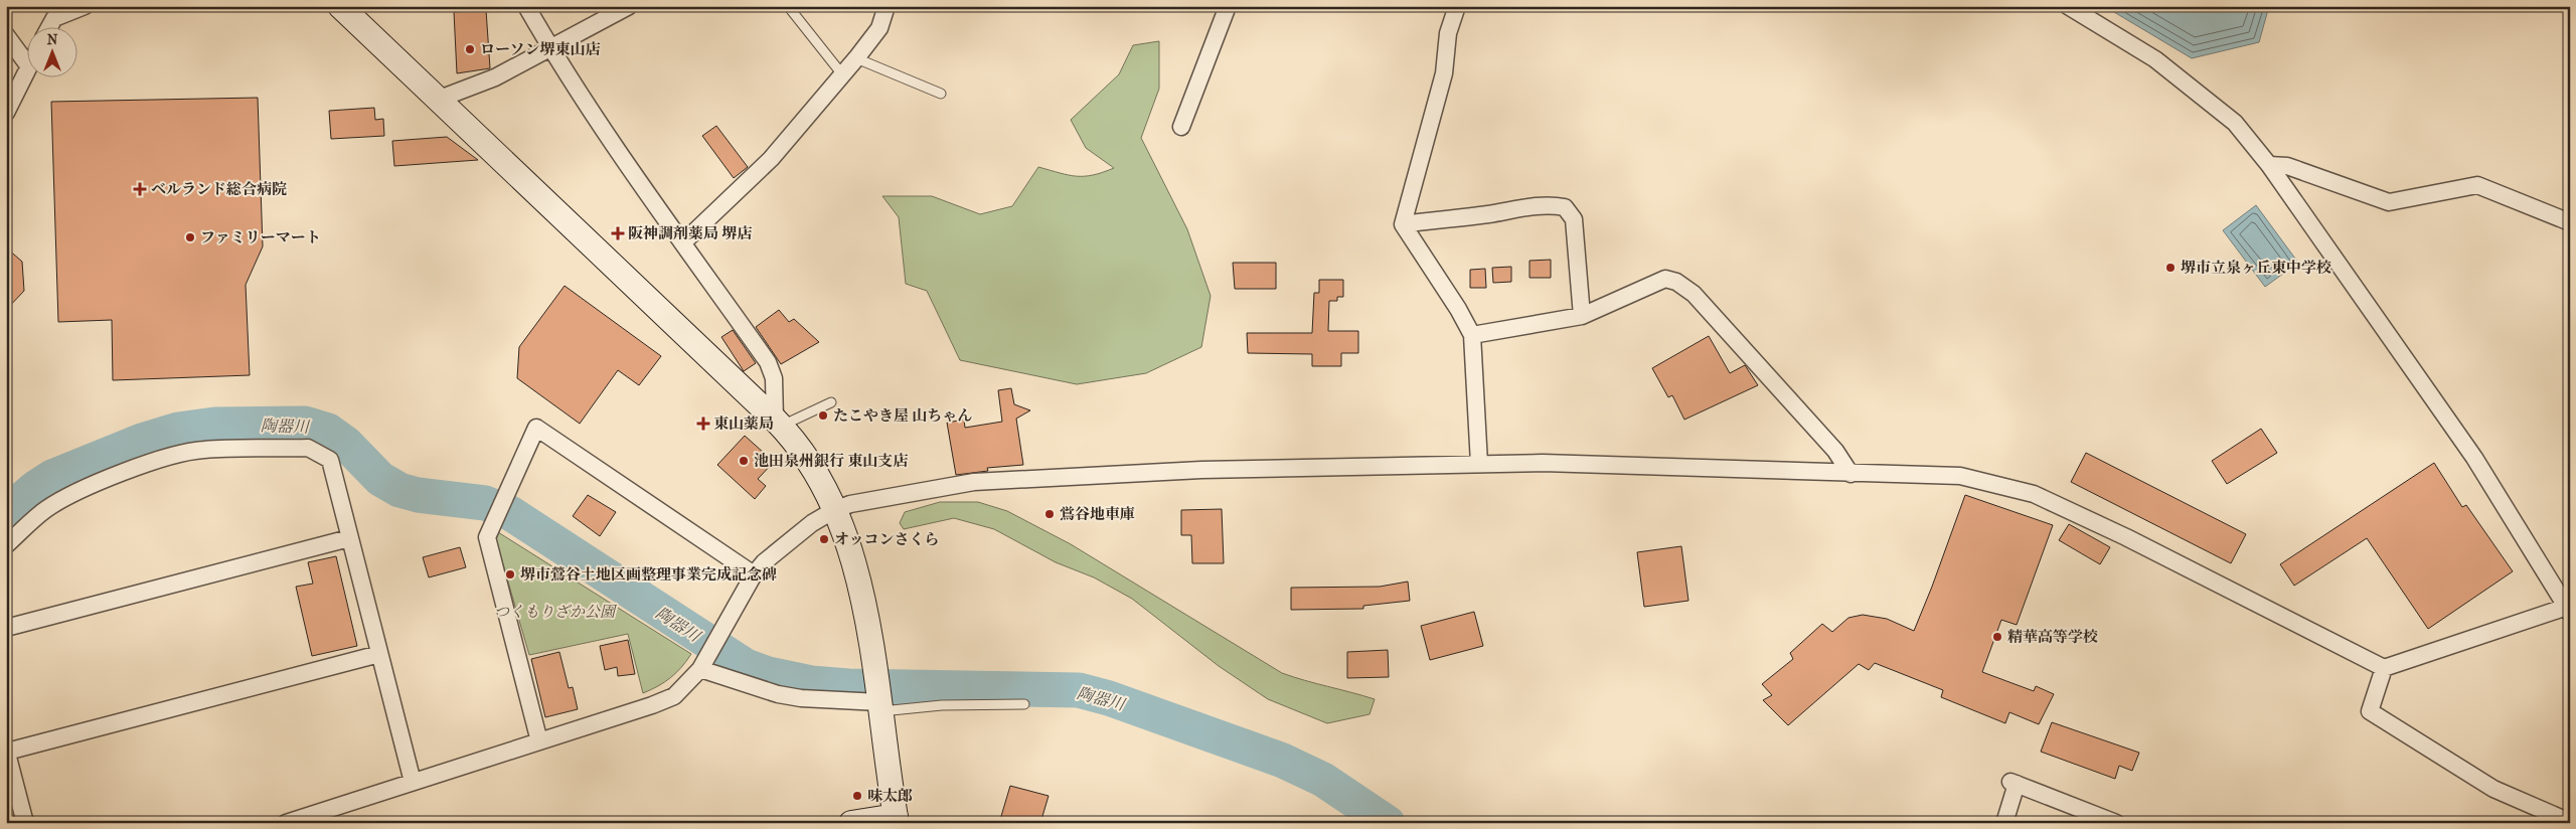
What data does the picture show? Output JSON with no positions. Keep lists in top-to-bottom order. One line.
{"water":["陶器川"],"parks":["つくもりざか公園"],"places":{"other":["ローソン堺東山店","ファミリーマート","堺市立泉ヶ丘東中学校","たこやき屋 山ちゃん","池田泉州銀行 東山支店","鴬谷地車庫","オッコンさくら","堺市鶯谷土地区画整理事業完成記念碑","精華高等学校","味太郎"],"health":["ベルランド総合病院","阪神調剤薬局 堺店","東山薬局"]},"north":"top"}
